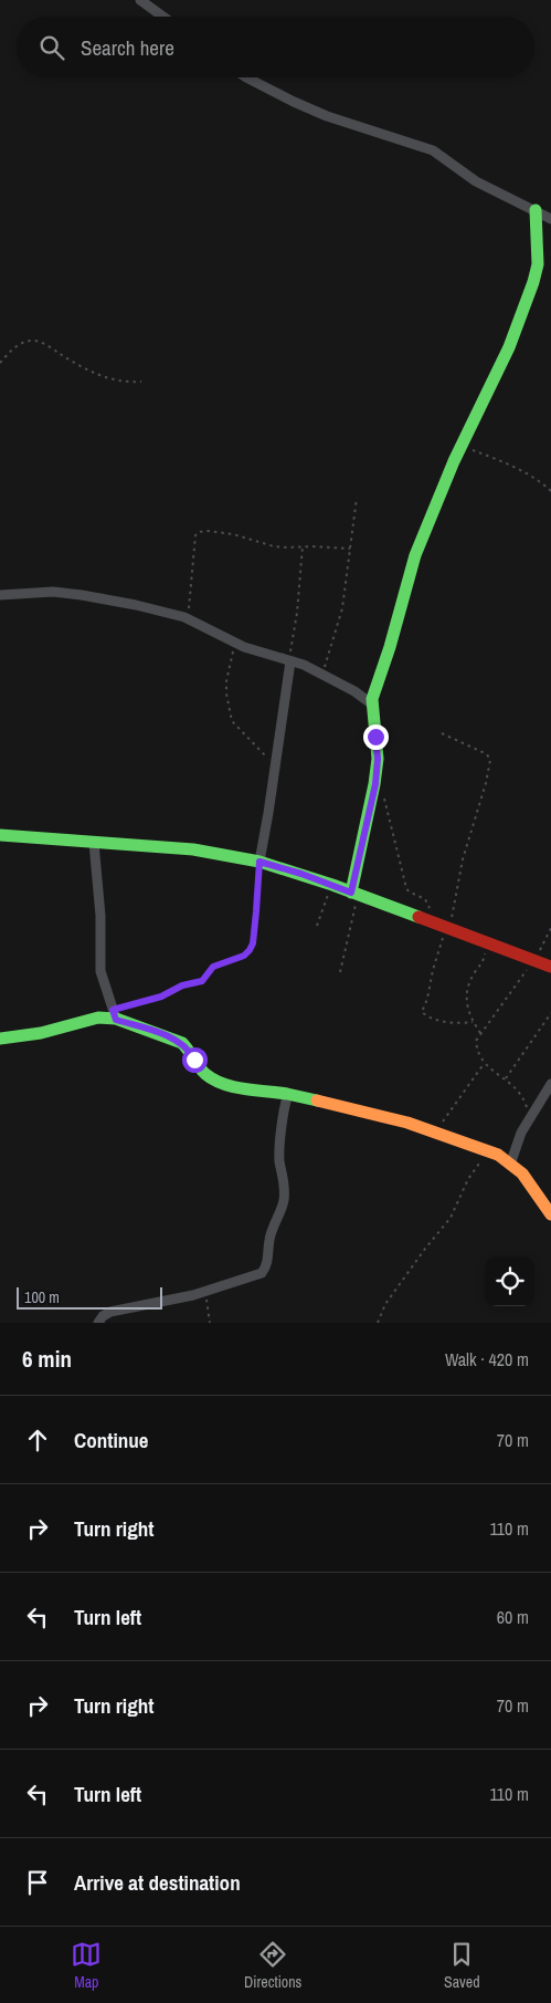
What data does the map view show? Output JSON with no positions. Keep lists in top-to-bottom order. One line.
{"scale_bar":"100 m","page":{"search":"Search here","scale":"100 m","heading":["6 min","Walk · 420 m"],"list":[["Continue","70 m"],["Turn right","110 m"],["Turn left","60 m"],["Turn right","70 m"],["Turn left","110 m"],"Arrive at destination"],"nav":["Map","Directions","Saved"]}}
